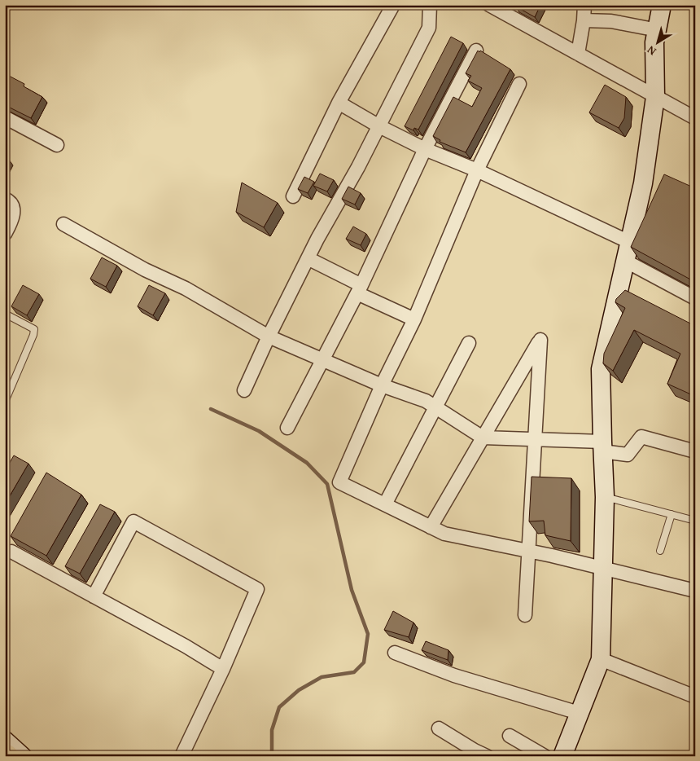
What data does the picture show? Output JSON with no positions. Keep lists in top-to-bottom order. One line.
{"north":"bottom left"}
